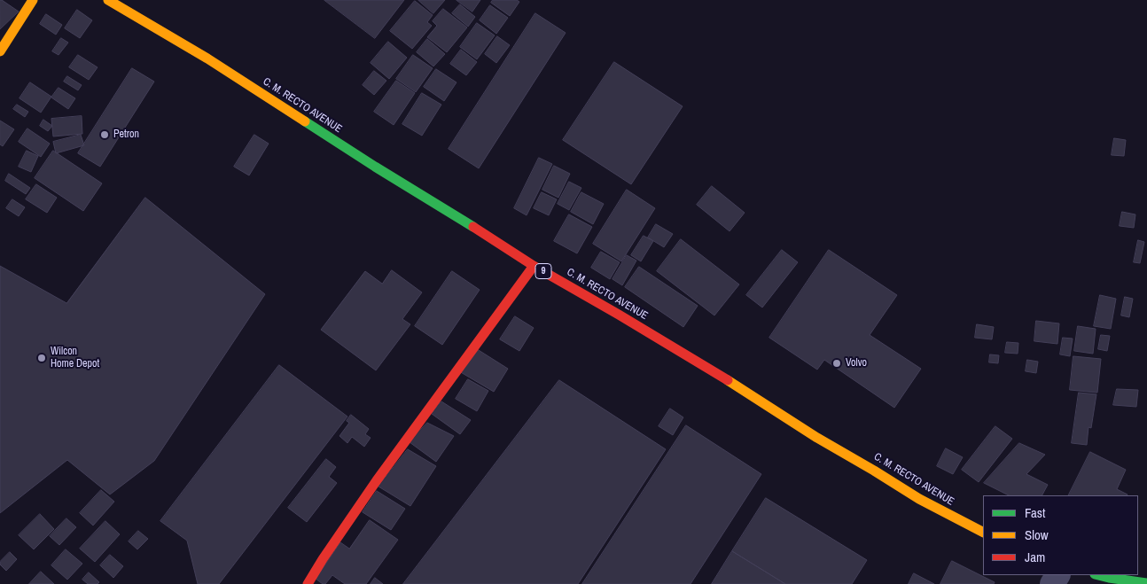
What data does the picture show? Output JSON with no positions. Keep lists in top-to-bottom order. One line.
{"streets":{"main road":["C. M. RECTO AVENUE","9"]},"places":["Petron","Wilcon Home Depot","Volvo"],"legend":["Fast","Slow","Jam"]}
